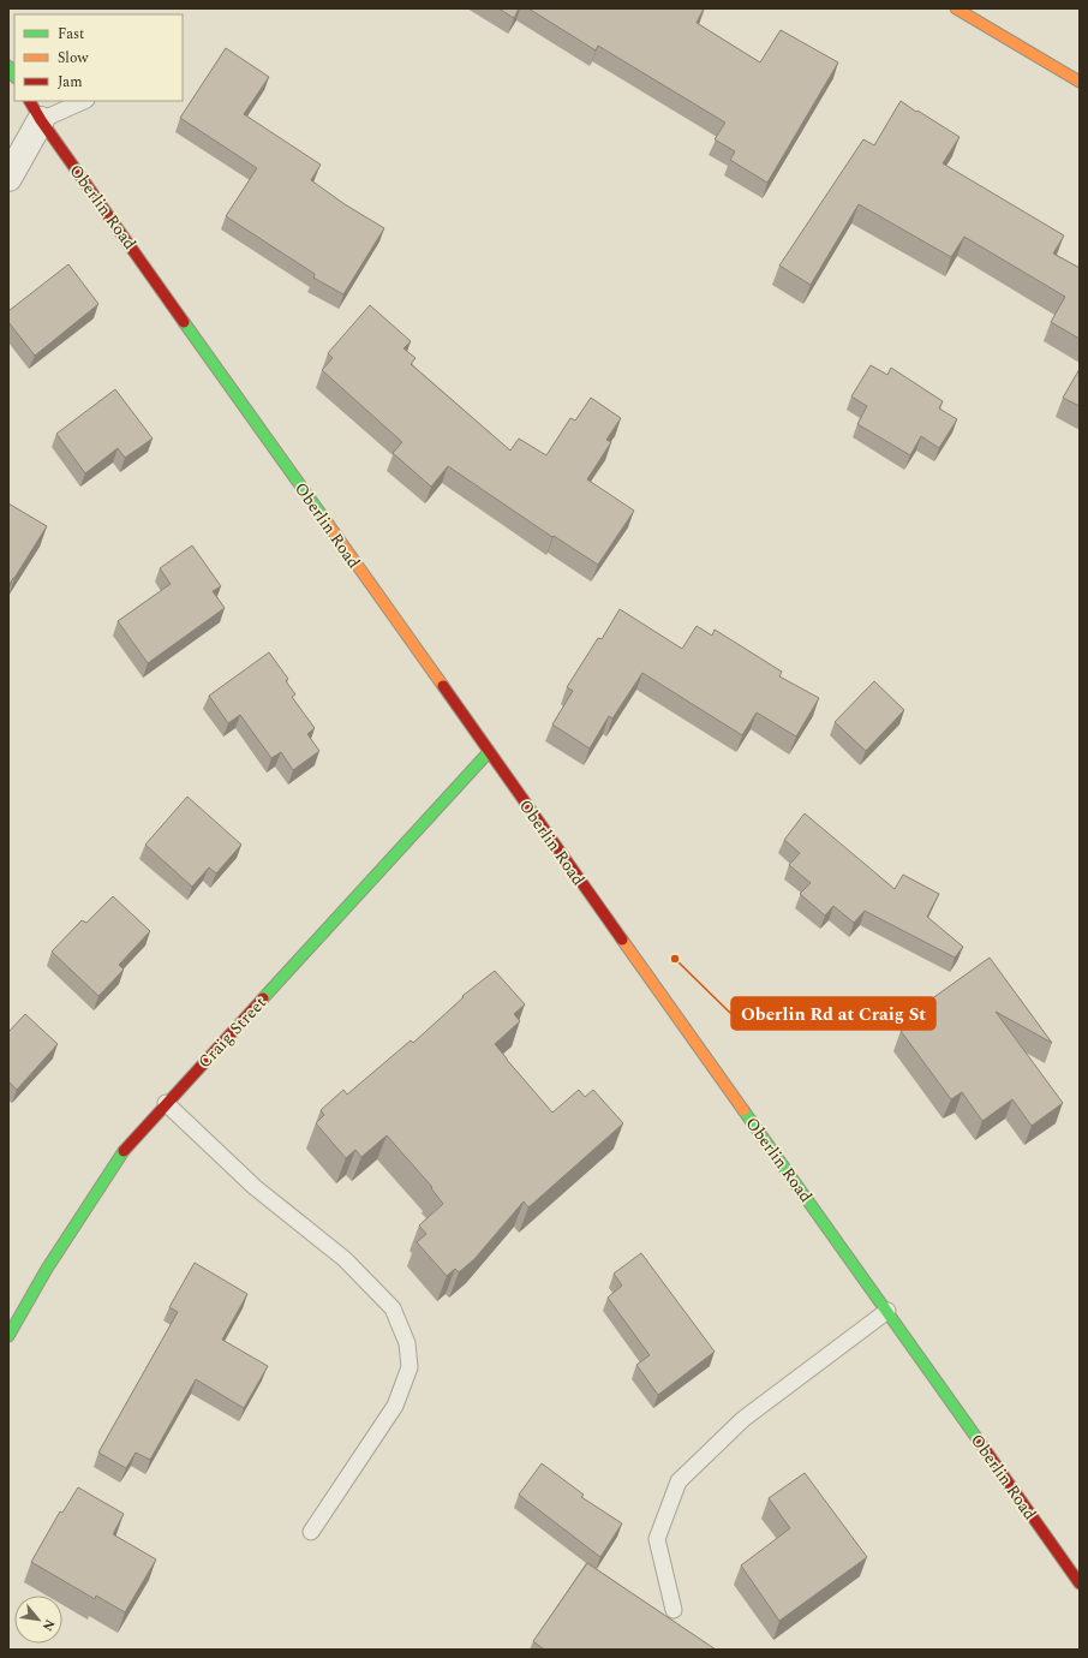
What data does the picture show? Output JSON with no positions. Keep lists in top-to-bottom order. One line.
{"streets":{"main road":["Oberlin Road","Craig Street"]},"crossings":[["Oberlin Road","Craig Street"]],"places":["Oberlin Rd at Craig St"],"legend":["Fast","Slow","Jam"],"north":"bottom right"}
